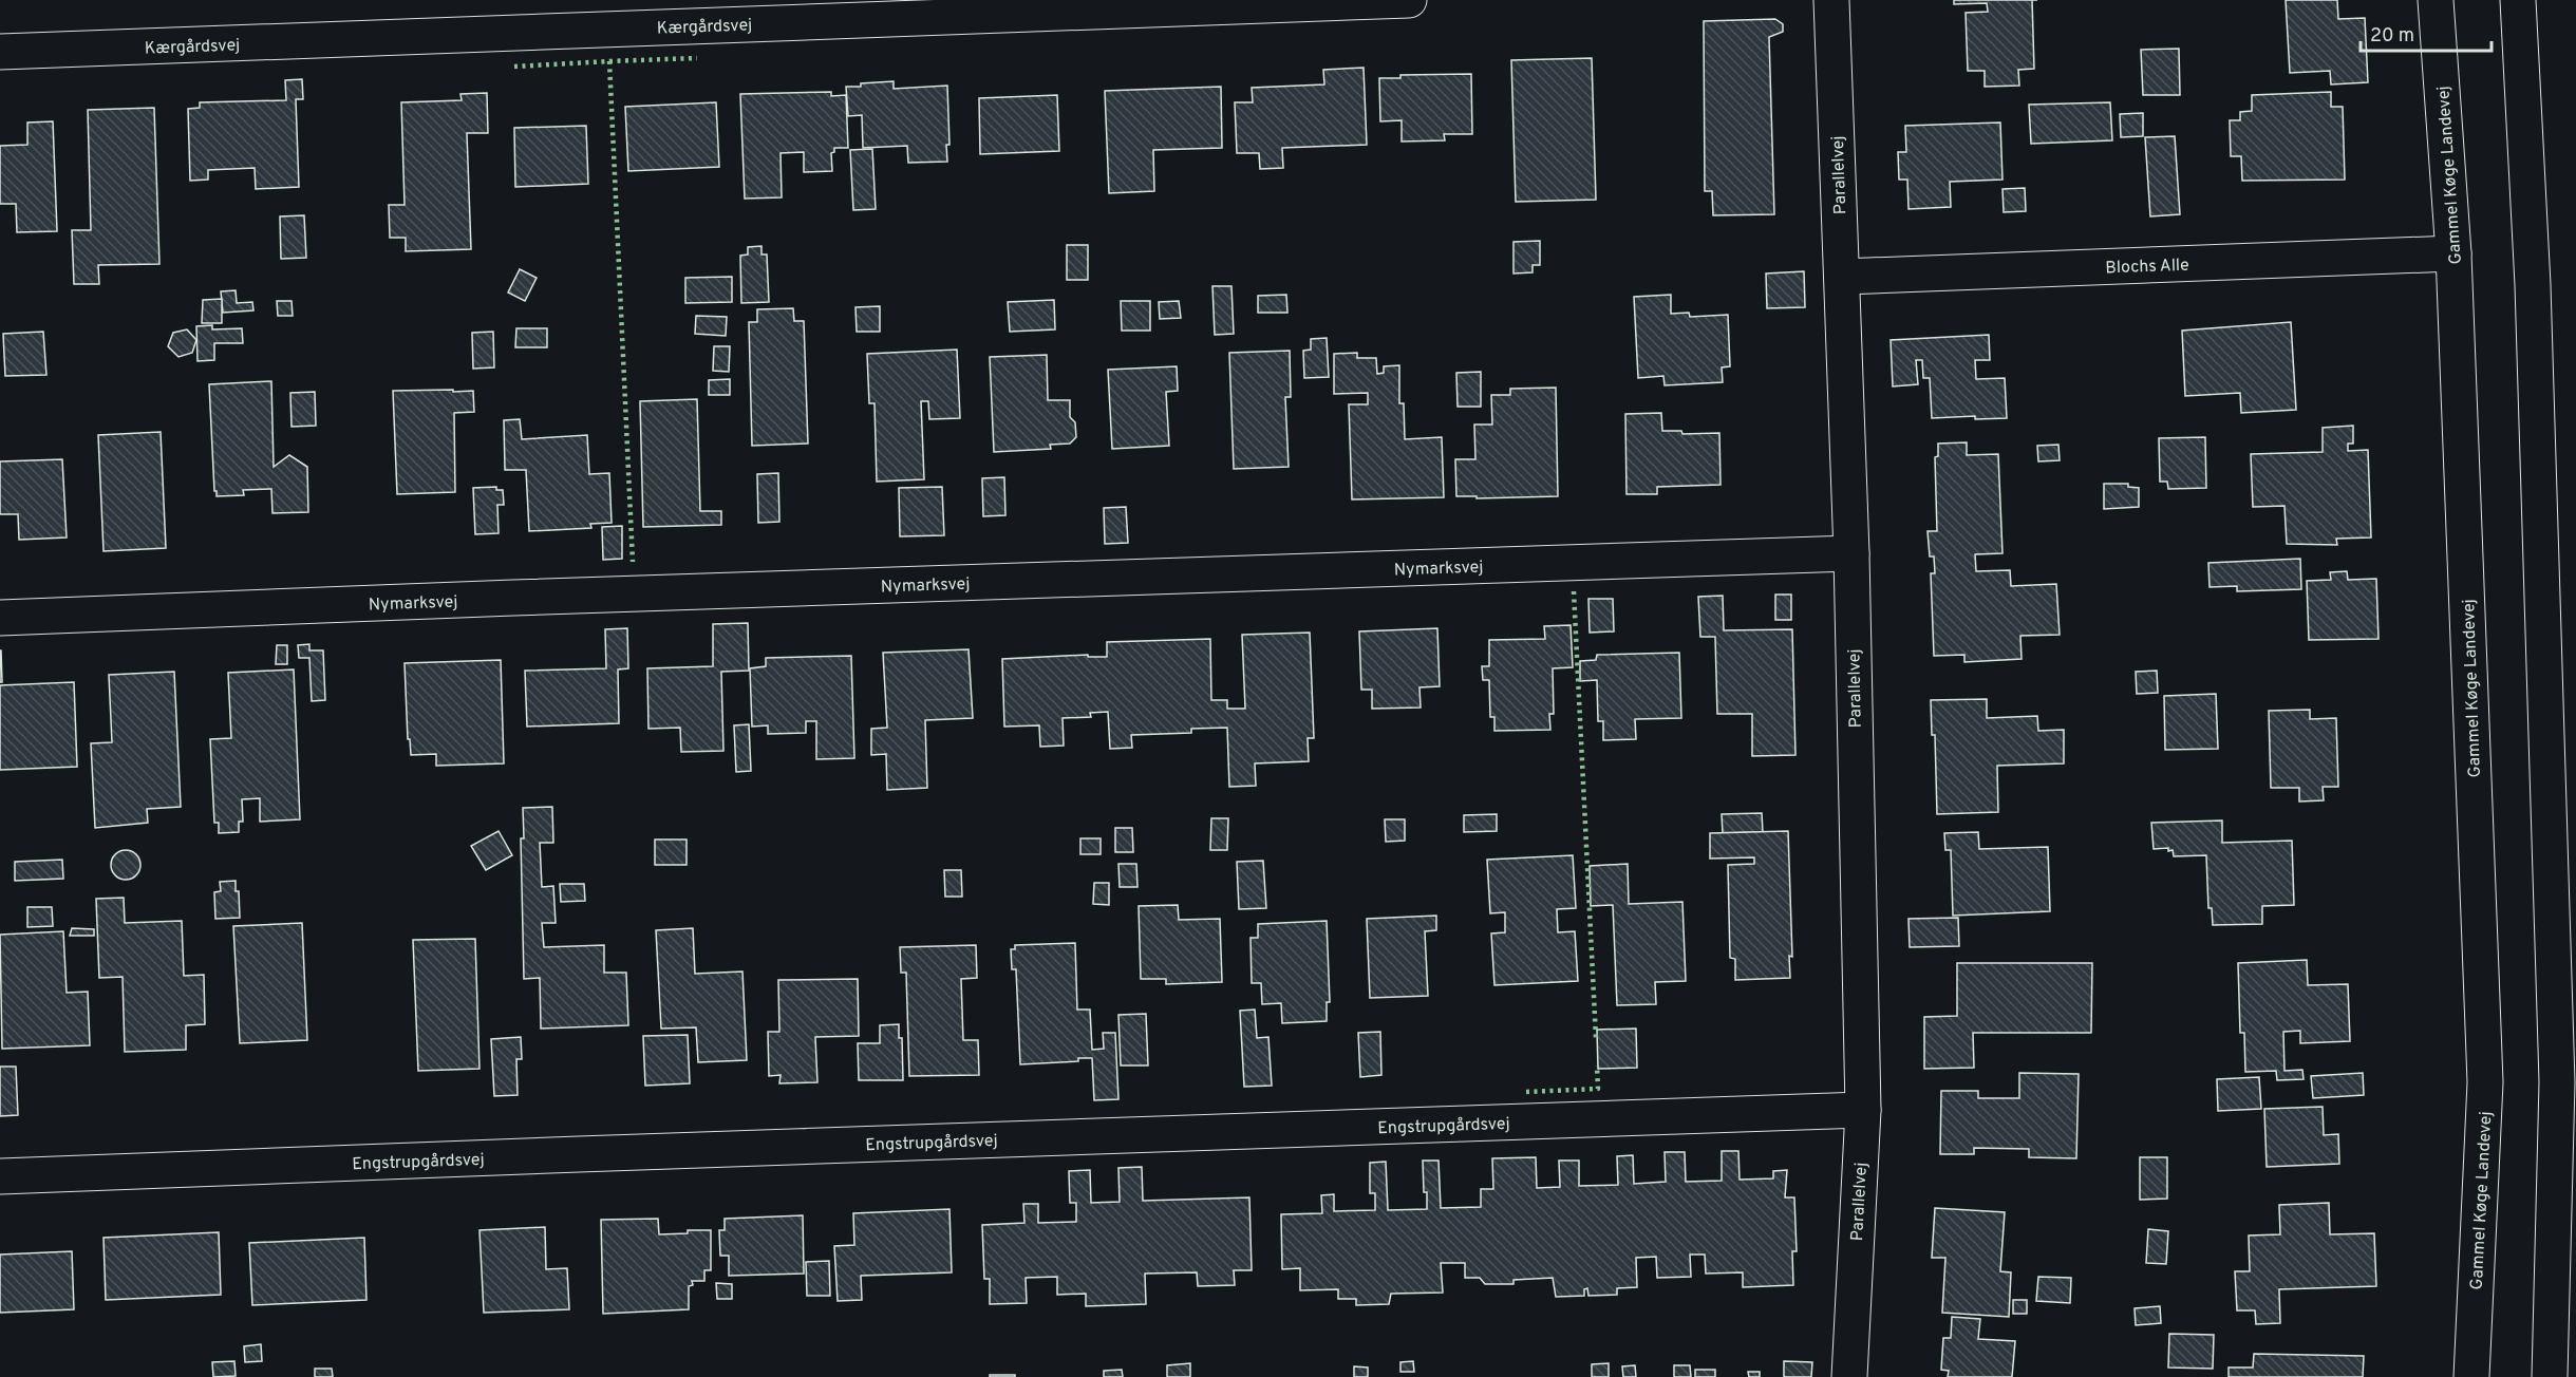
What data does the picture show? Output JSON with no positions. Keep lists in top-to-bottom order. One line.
{"streets":{"street":["Kærgårdsvej","Parallelvej","Gammel Køge Landevej","Blochs Alle","Nymarksvej","Engstrupgårdsvej"]},"crossings":[["Parallelvej","Blochs Alle"],["Parallelvej","Nymarksvej"],["Parallelvej","Engstrupgårdsvej"],["Gammel Køge Landevej","Blochs Alle"]],"scale_bar":"20 m"}
